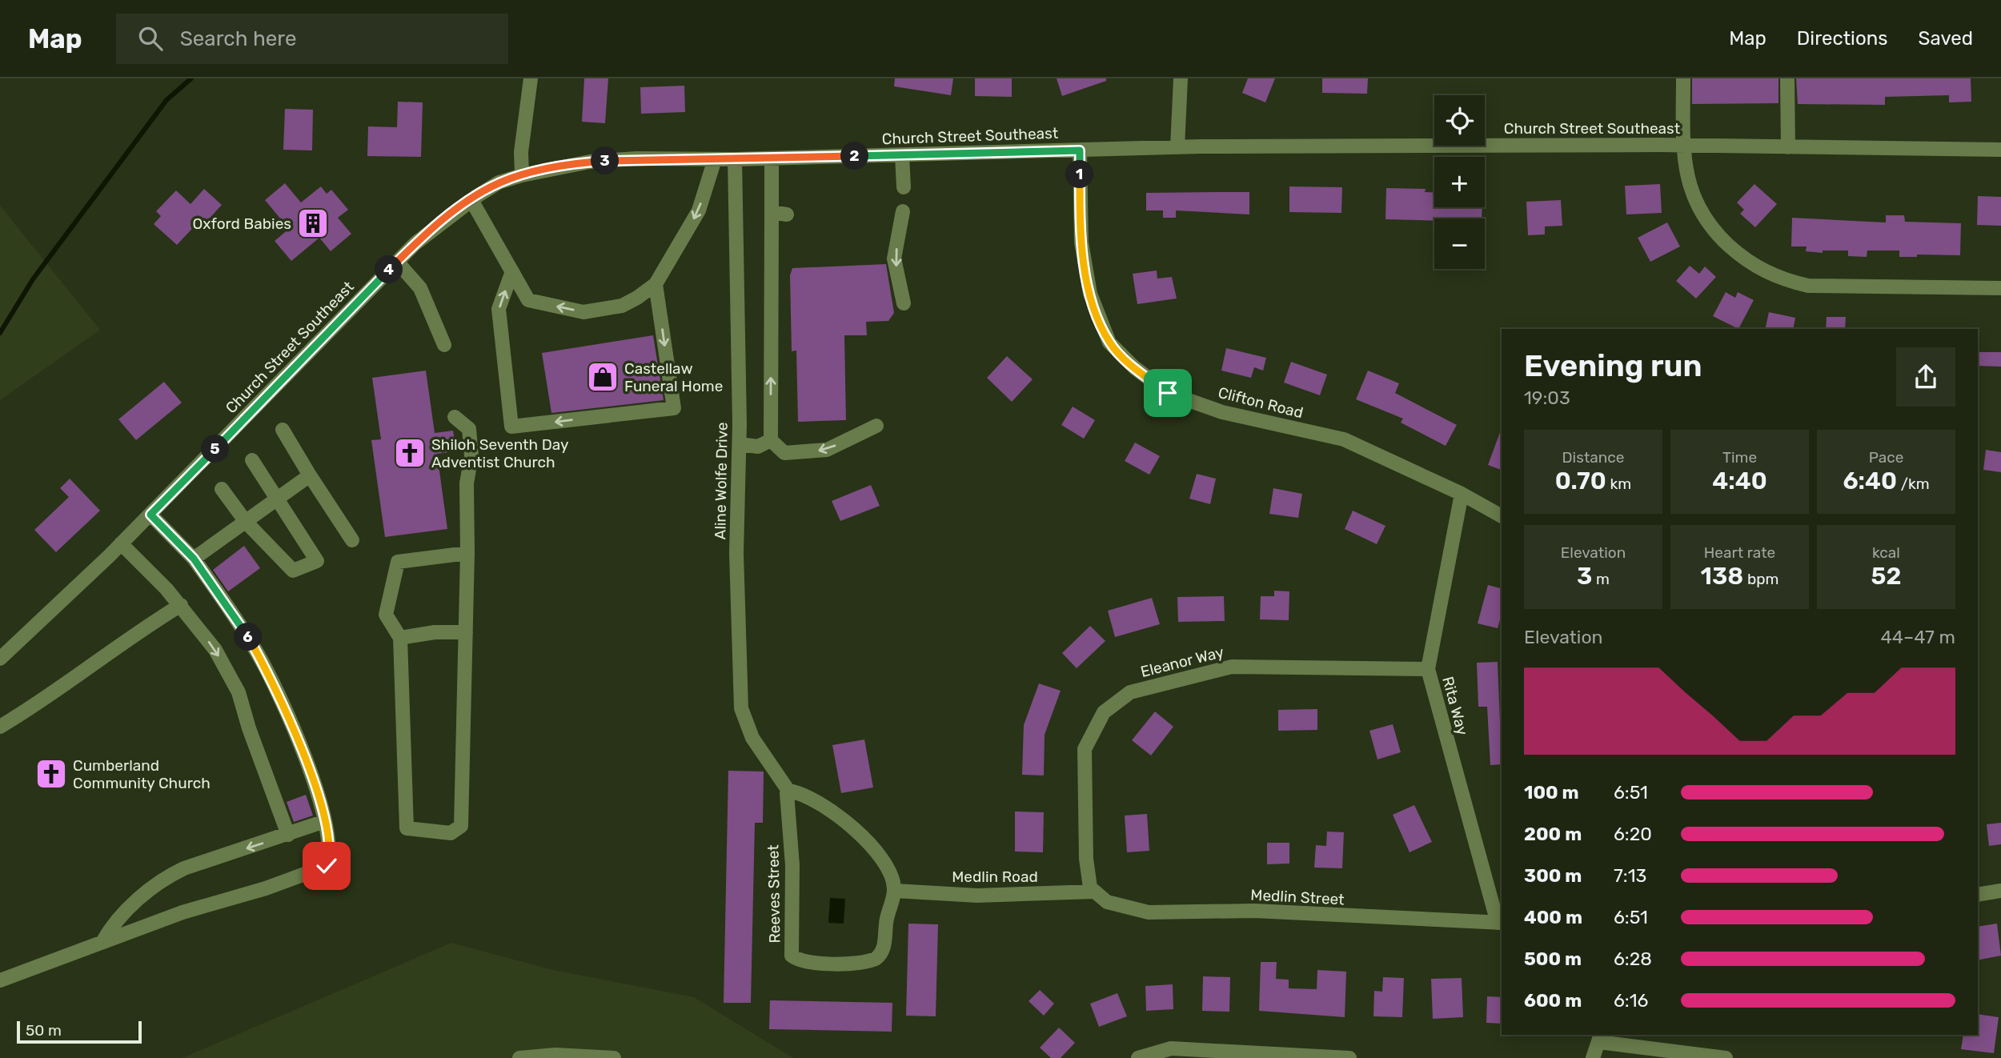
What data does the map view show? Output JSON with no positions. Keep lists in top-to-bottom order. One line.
{"streets":{"street":["Church Street Southeast","Clifton Road","Aline Wolfe Drive","Eleanor Way","Rita Way","Medlin Road","Reeves Street","Medlin Street"]},"crossings":[["Church Street Southeast","Clifton Road"],["Church Street Southeast","Aline Wolfe Drive"],["Clifton Road","Rita Way"],["Aline Wolfe Drive","Reeves Street"],["Eleanor Way","Rita Way"],["Eleanor Way","Medlin Road"],["Eleanor Way","Medlin Street"],["Rita Way","Medlin Street"],["Medlin Road","Reeves Street"],["Medlin Road","Medlin Street"]],"places":{"building":["Oxford Babies"],"shop":["Castellaw Funeral Home"],"church":["Shiloh Seventh Day Adventist Church","Cumberland Community Church"]},"scale_bar":"50 m","page":{"header":"Map","search":"Search here","nav":["Map","Directions","Saved"],"map_buttons":["+","−"],"pins":["2","3","1","4","5","6"],"heading":["Evening run","19:03"],"stats":[["Distance","0.70 km"],["Time","4:40"],["Pace","6:40 /km"],["Elevation","3 m"],["Heart rate","138 bpm"],["kcal","52"]],"chart":["Elevation","44–47 m"],"list":[{"name":"100 m","note":"6:51"},{"name":"200 m","note":"6:20"},{"name":"300 m","note":"7:13"},{"name":"400 m","note":"6:51"},{"name":"500 m","note":"6:28"},{"name":"600 m","note":"6:16"}],"scale":"50 m"}}
